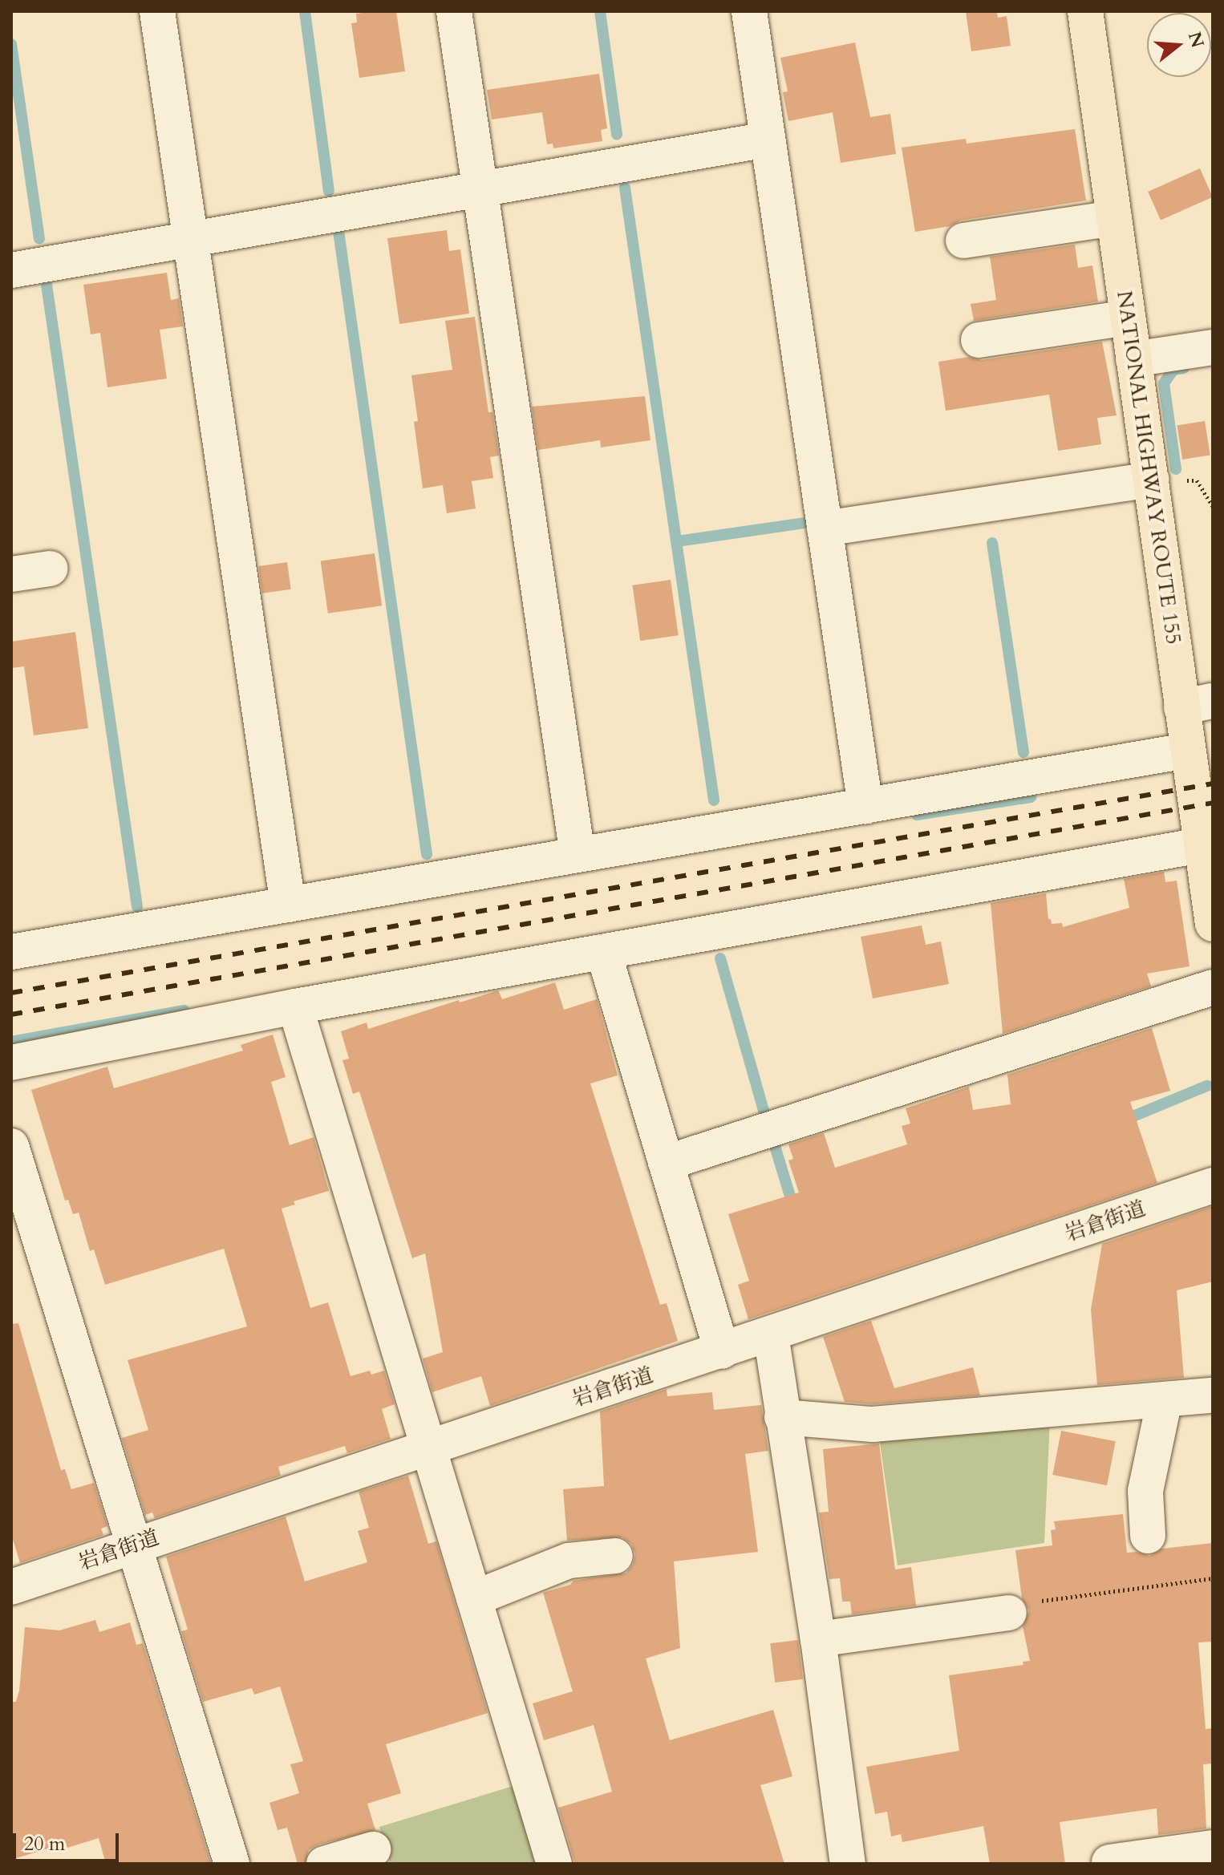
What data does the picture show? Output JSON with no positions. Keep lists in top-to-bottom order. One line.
{"streets":{"highway":["NATIONAL HIGHWAY ROUTE 155"],"street":["岩倉街道"]},"scale_bar":"20 m","north":"right"}
